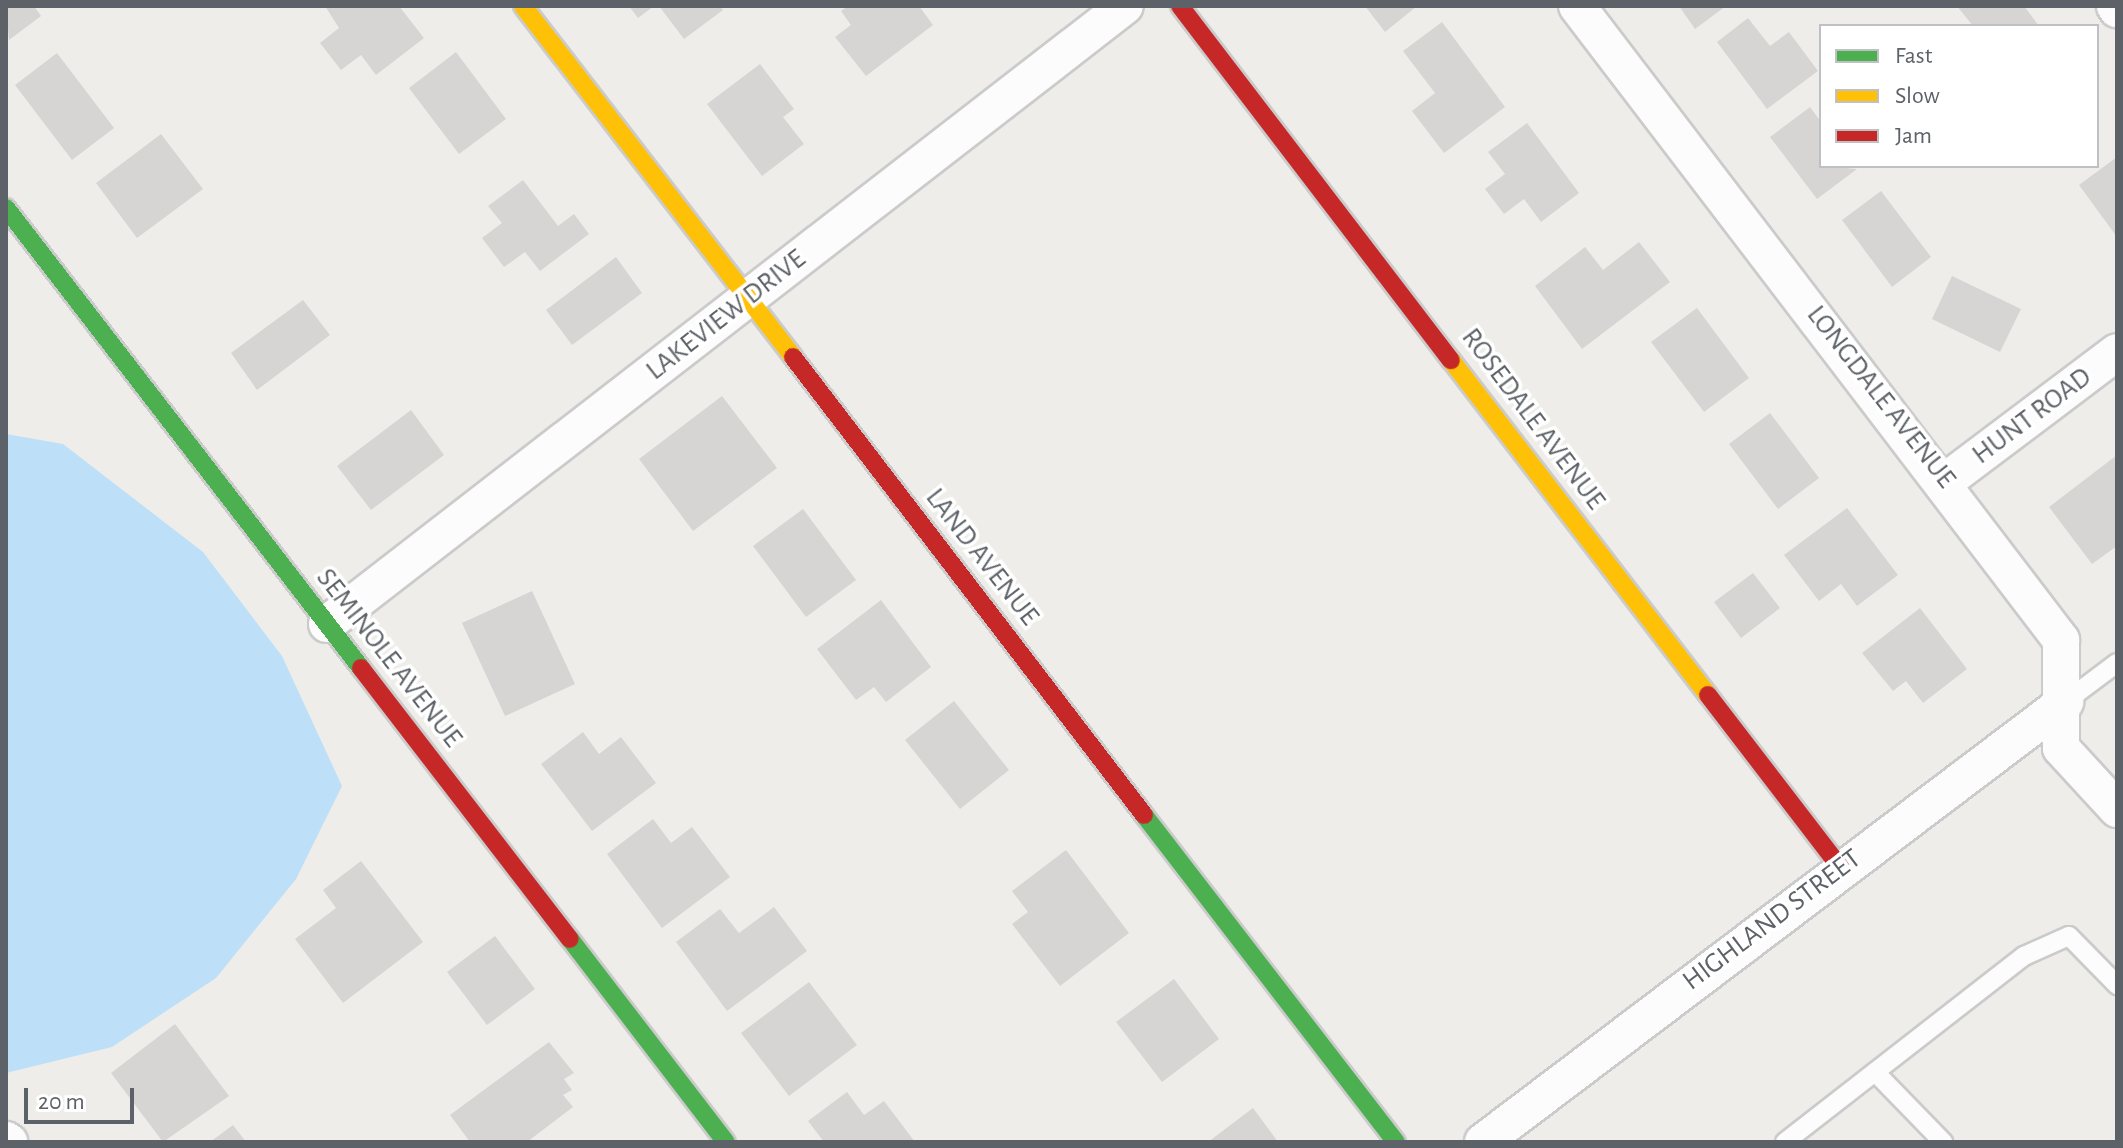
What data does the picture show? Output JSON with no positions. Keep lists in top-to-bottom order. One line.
{"streets":{"street":["LAKEVIEW DRIVE","LONGDALE AVENUE","HUNT ROAD","ROSEDALE AVENUE","LAND AVENUE","SEMINOLE AVENUE","HIGHLAND STREET"]},"crossings":[["LAKEVIEW DRIVE","LAND AVENUE"],["LAKEVIEW DRIVE","SEMINOLE AVENUE"],["LONGDALE AVENUE","HUNT ROAD"],["LONGDALE AVENUE","HIGHLAND STREET"],["ROSEDALE AVENUE","HIGHLAND STREET"]],"legend":["Fast","Slow","Jam"],"scale_bar":"20 m"}
